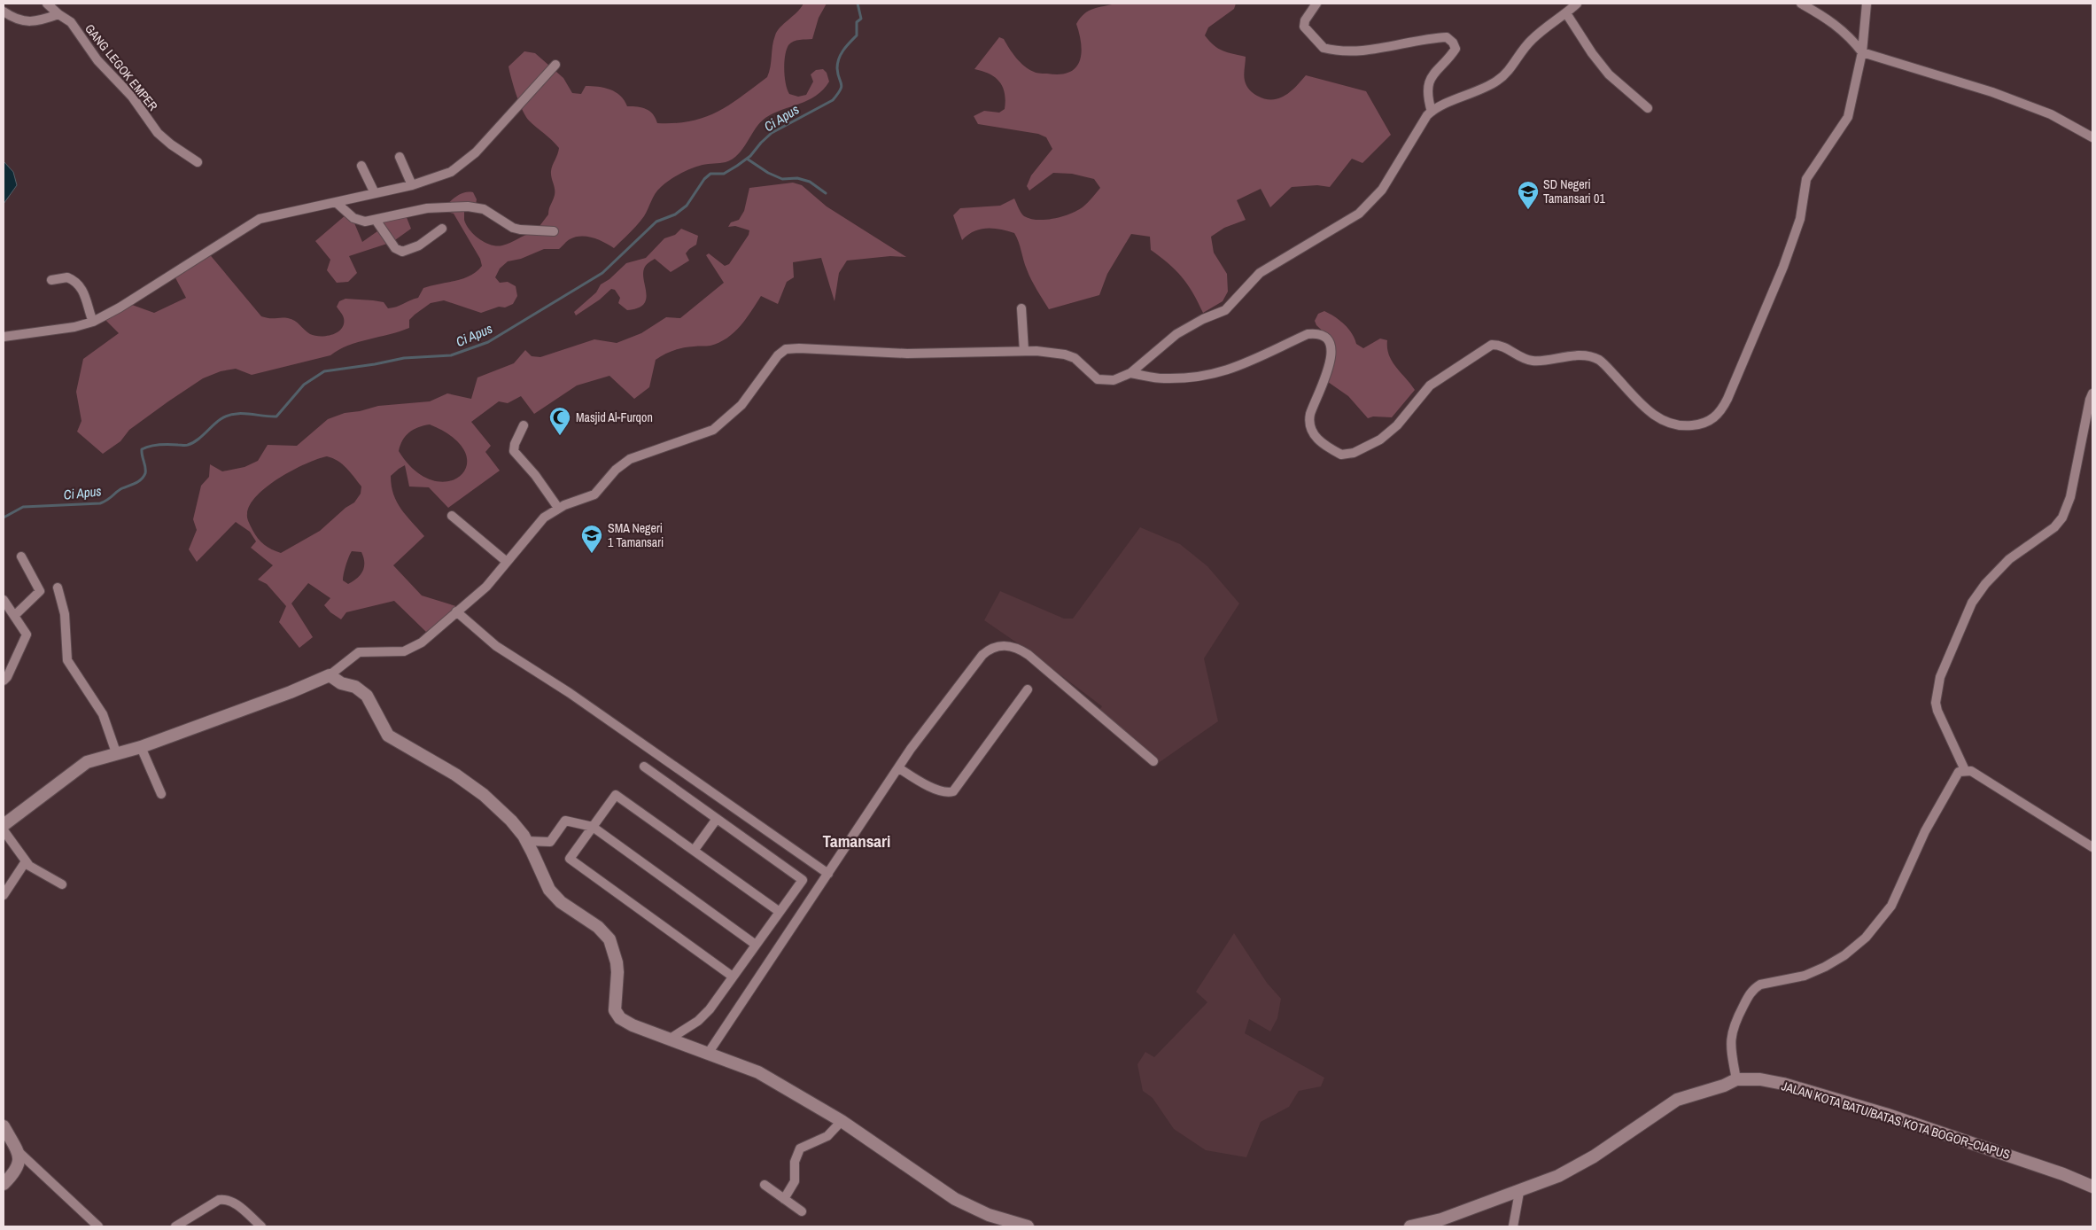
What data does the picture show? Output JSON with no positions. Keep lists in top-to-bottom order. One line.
{"streets":{"main road":["JALAN KOTA BATU/BATAS KOTA BOGOR–CIAPUS"],"street":["GANG LEGOK EMPER"]},"districts":["Tamansari"],"water":["Ci Apus"],"places":{"school or university":["SD Negeri Tamansari 01","SMA Negeri 1 Tamansari"],"mosque":["Masjid Al-Furqon"]}}
